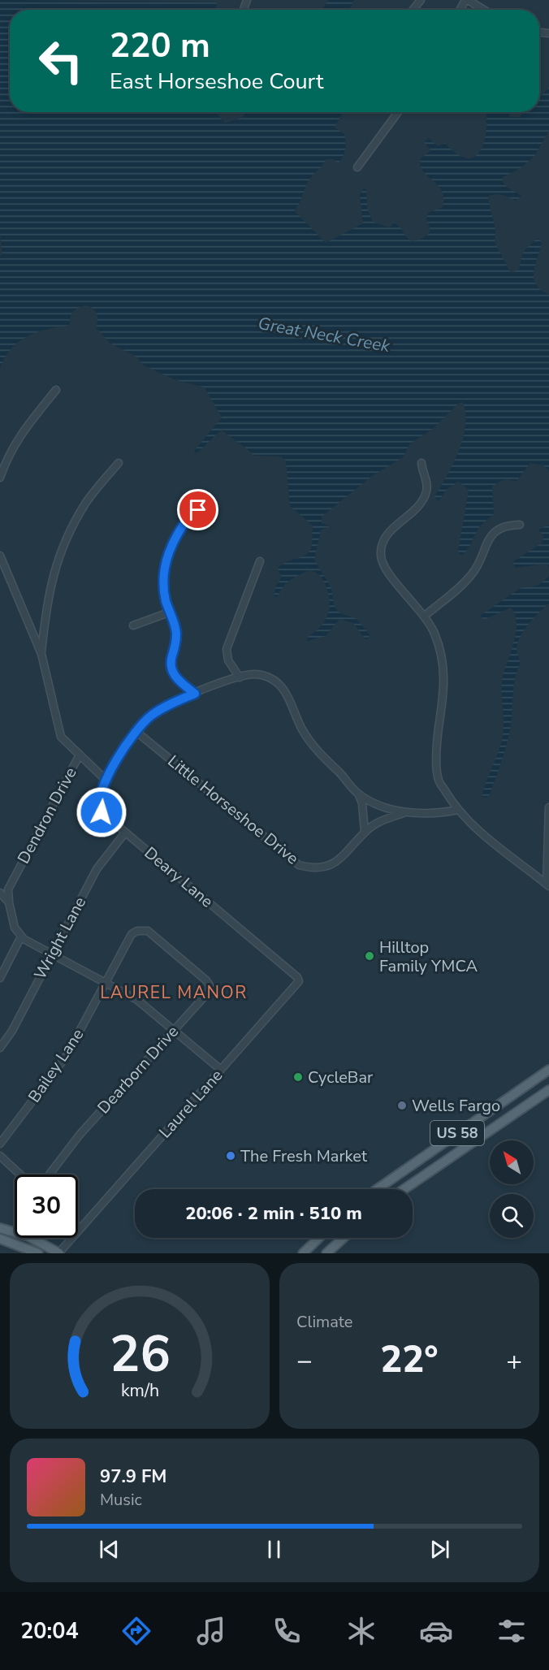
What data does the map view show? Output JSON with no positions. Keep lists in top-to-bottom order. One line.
{"streets":{"main road":["US 58"],"street":["Little Horseshoe Drive","Dendron Drive","Deary Lane","Wright Lane","Bailey Lane","Dearborn Drive","Laurel Lane"]},"crossings":[["Deary Lane","Wright Lane"],["Deary Lane","Laurel Lane"],["Bailey Lane","Dearborn Drive"]],"districts":["LAUREL MANOR"],"water":["Great Neck Creek"],"places":["Hilltop Family YMCA","CycleBar","Wells Fargo","The Fresh Market"],"north":"top left","page":{"turn":["220 m","East Horseshoe Court"],"limit":"30","trip":"20:06 · 2 min · 510 m","tile":"Climate","heat":["−","22°","+"],"song":["97.9 FM","Music"],"tabs":"20:04","gauge":["26","km/h"]}}
